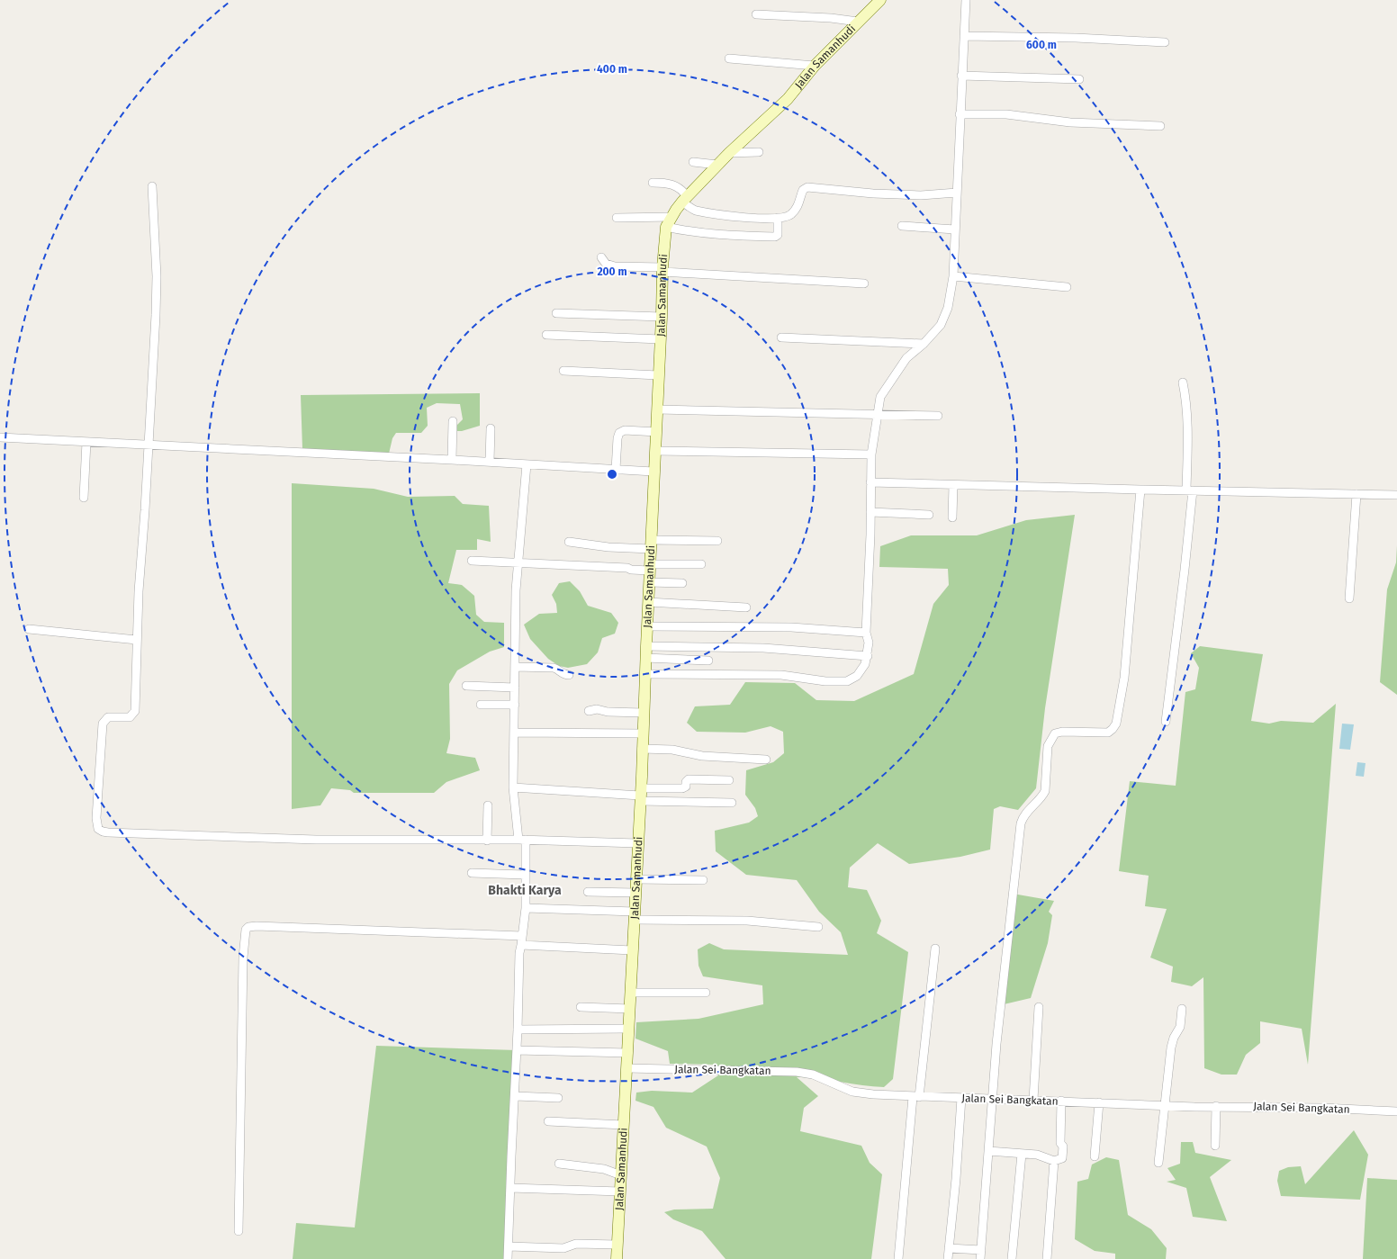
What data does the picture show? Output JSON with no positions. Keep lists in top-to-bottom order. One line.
{"streets":{"street":["Jalan Samanhudi","Jalan Sei Bangkatan"]},"crossings":[["Jalan Samanhudi","Jalan Sei Bangkatan"]],"districts":["Bhakti Karya"],"rings":["600 m","400 m","200 m"]}
